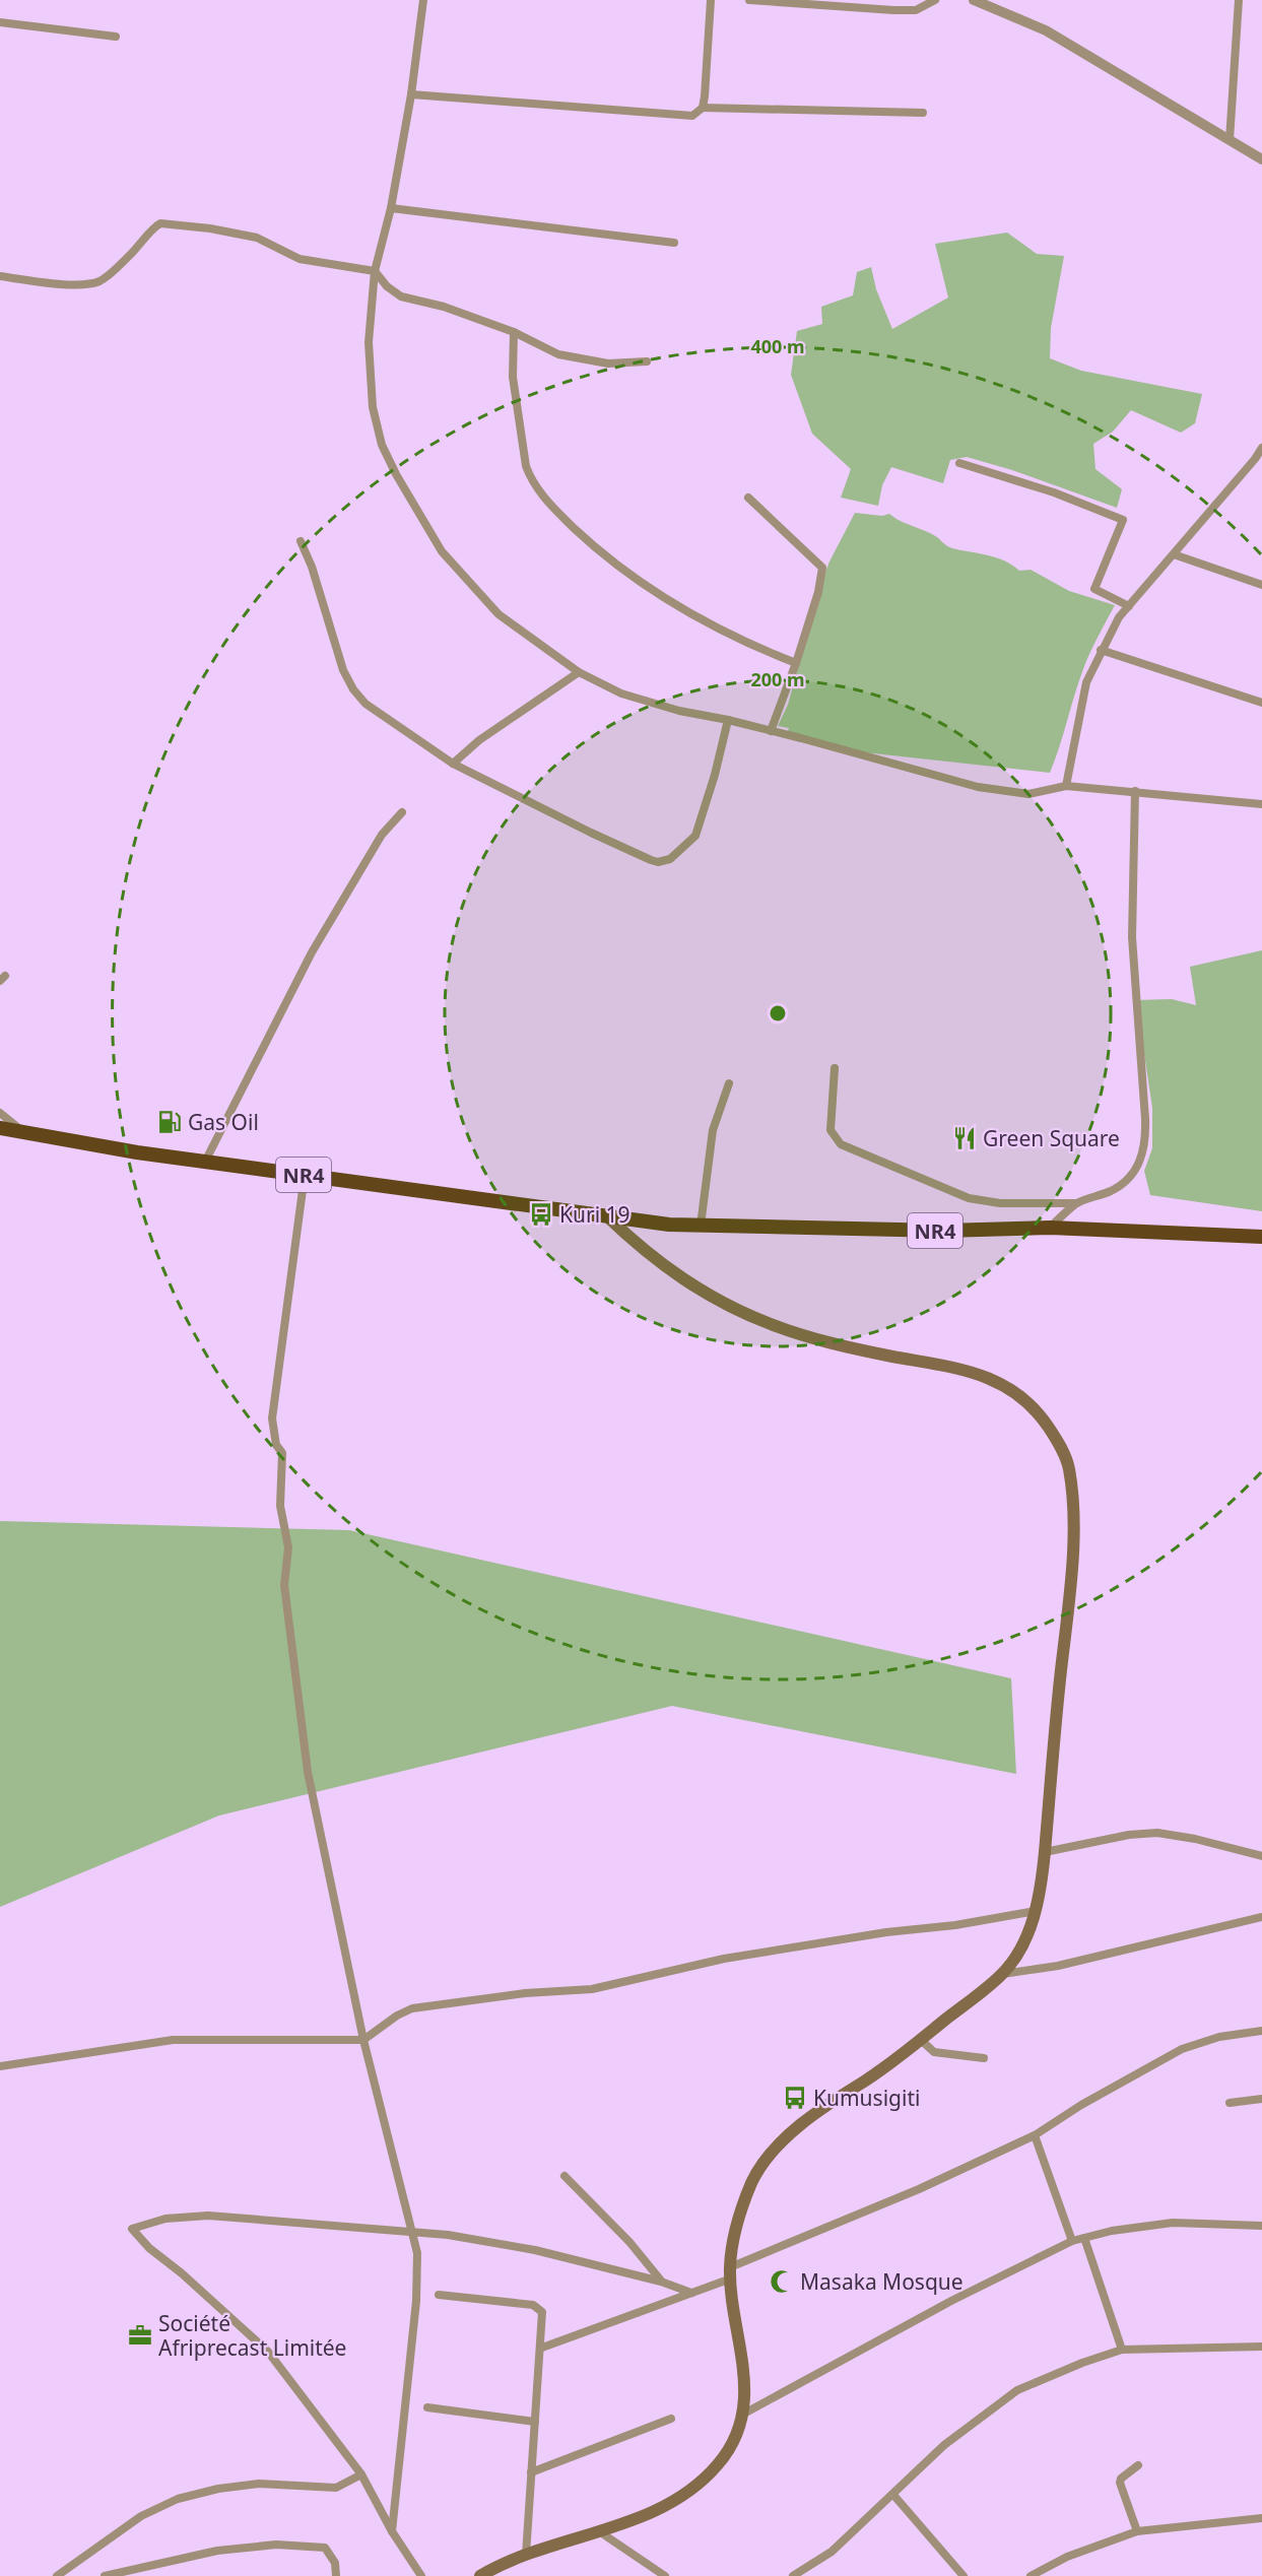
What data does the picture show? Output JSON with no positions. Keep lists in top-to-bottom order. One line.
{"streets":{"highway":["NR4"]},"places":{"fuel station":["Gas Oil"],"restaurant":["Green Square"],"bus stop":["Kuri 19","Kumusigiti"],"mosque":["Masaka Mosque"],"office":["Société Afriprecast Limitée"]},"rings":["400 m","200 m"]}
